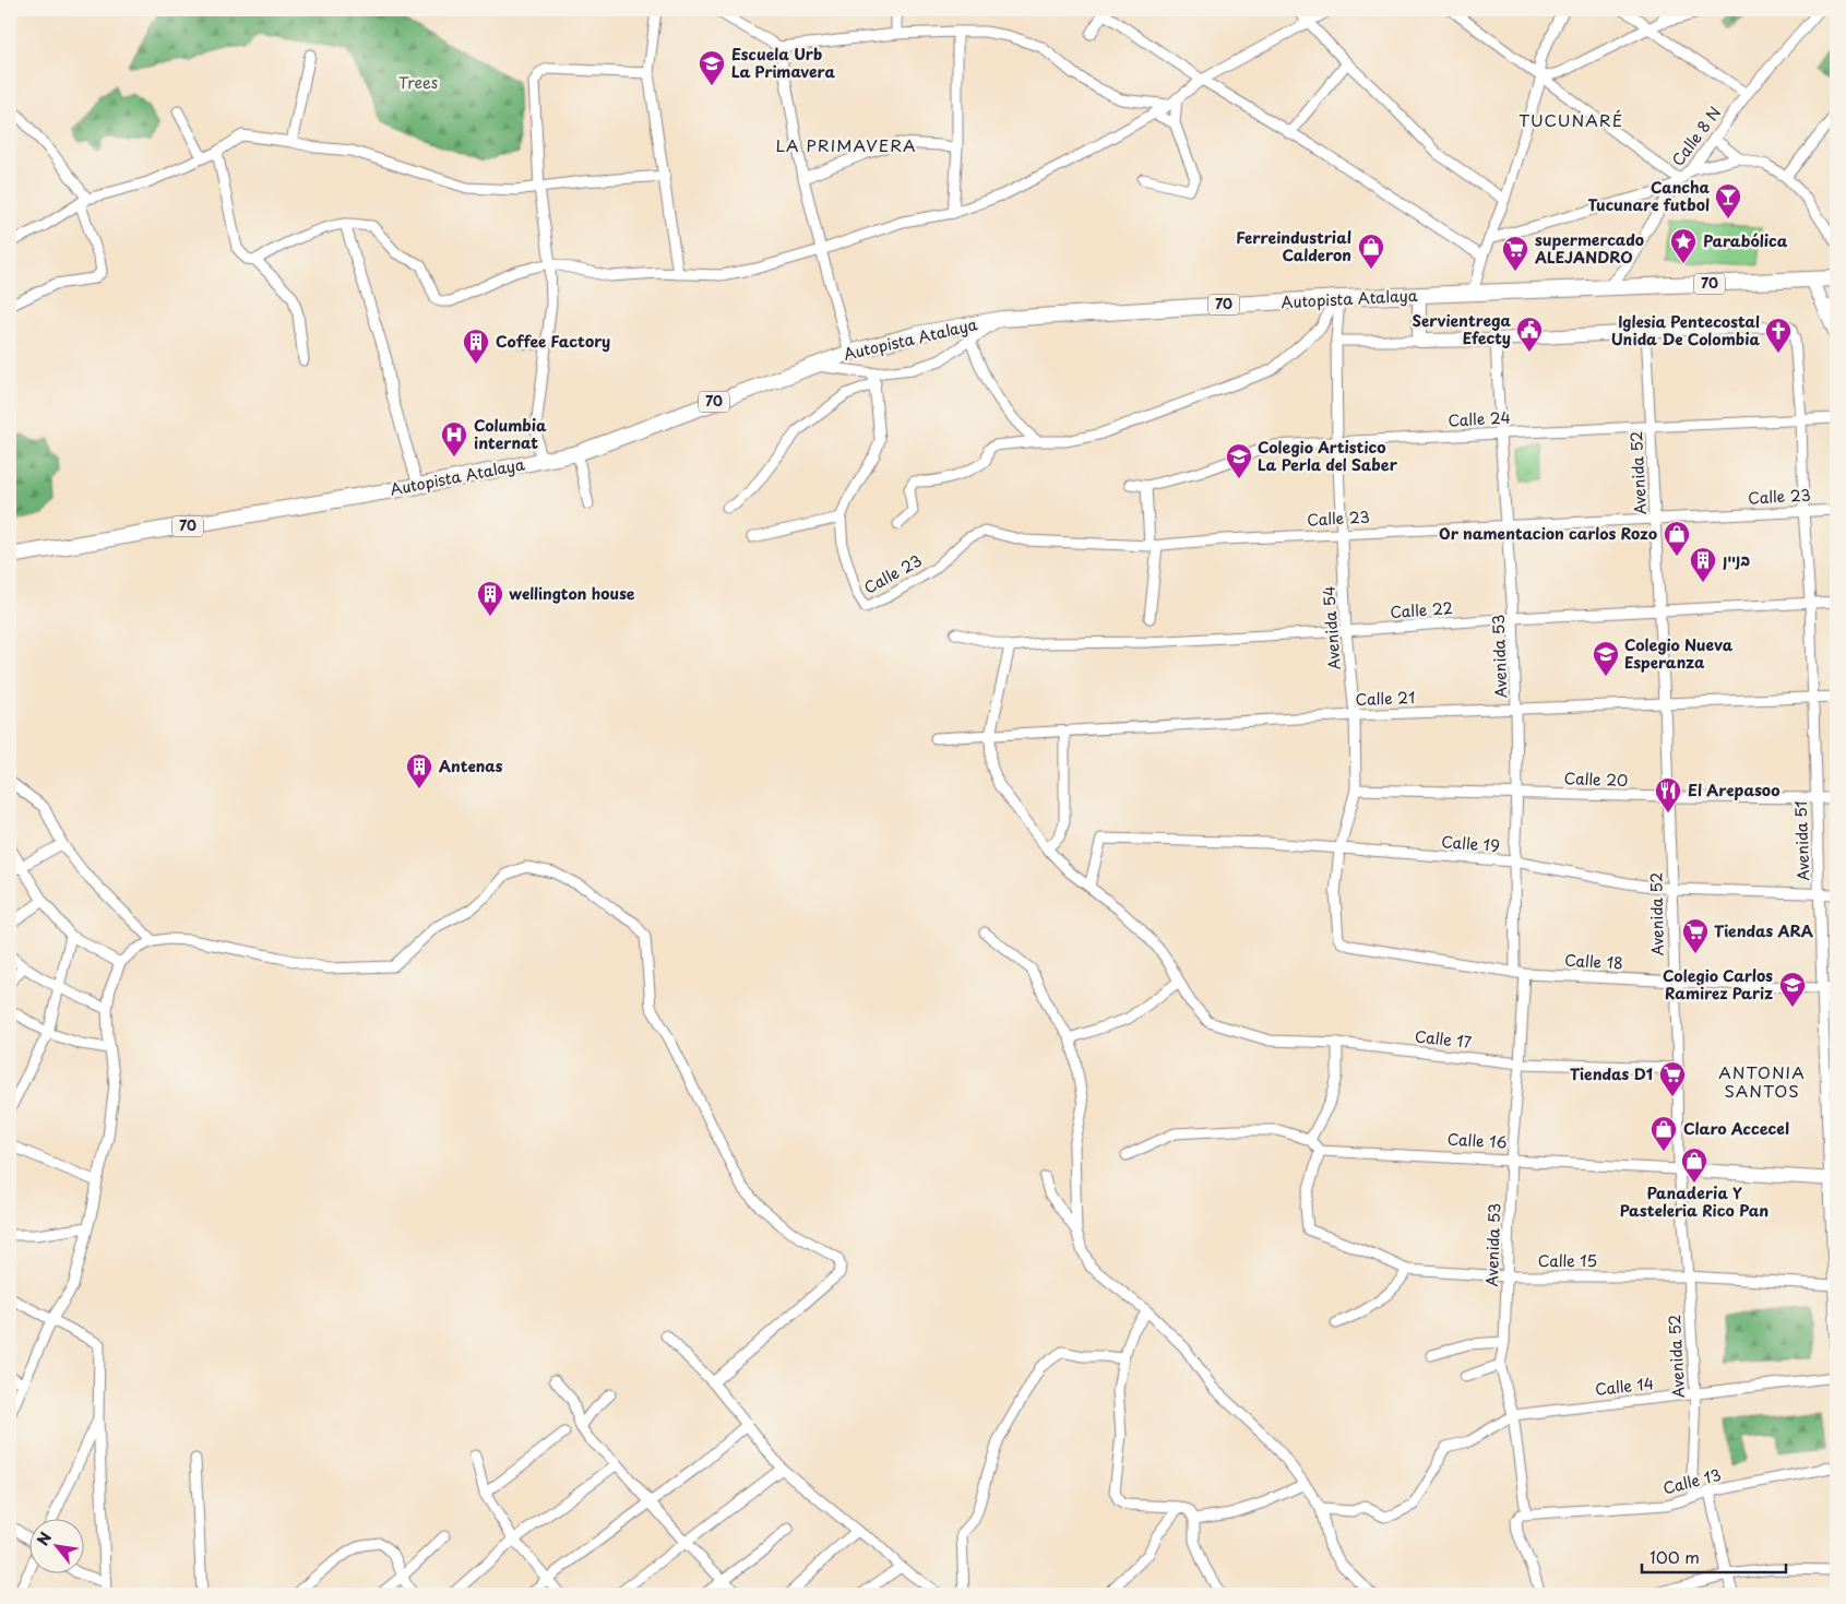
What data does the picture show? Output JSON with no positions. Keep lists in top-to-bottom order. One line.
{"streets":{"main road":["70","Autopista Atalaya"],"street":["Calle 8 N","Calle 24","Avenida 52","Calle 23","Calle 22","Avenida 54","Avenida 53","Calle 21","Calle 20","Avenida 51","Calle 19","Calle 18","Calle 17","Calle 16","Calle 15","Calle 14","Calle 13"]},"crossings":[["Calle 8 N","Autopista Atalaya"],["Autopista Atalaya","Avenida 54"],["Calle 24","Avenida 52"],["Calle 24","Avenida 54"],["Calle 24","Avenida 53"],["Calle 24","Avenida 51"],["Avenida 52","Calle 23"],["Avenida 52","Calle 22"],["Avenida 52","Calle 21"],["Avenida 52","Calle 20"],["Avenida 52","Avenida 51"],["Avenida 52","Calle 19"],["Avenida 52","Calle 18"],["Avenida 52","Calle 17"],["Avenida 52","Calle 16"],["Avenida 52","Calle 15"],["Avenida 52","Calle 14"],["Avenida 52","Calle 13"],["Calle 23","Avenida 54"],["Calle 23","Avenida 53"],["Calle 23","Avenida 51"],["Calle 22","Avenida 54"],["Calle 22","Avenida 53"],["Calle 22","Avenida 51"],["Avenida 54","Calle 21"],["Avenida 54","Calle 20"],["Avenida 54","Calle 19"],["Avenida 54","Calle 18"],["Avenida 53","Calle 21"],["Avenida 53","Calle 20"],["Avenida 53","Calle 19"],["Avenida 53","Calle 18"],["Avenida 53","Calle 17"],["Avenida 53","Calle 16"],["Avenida 53","Calle 15"],["Avenida 53","Calle 14"],["Avenida 53","Calle 13"],["Calle 21","Avenida 51"],["Calle 20","Avenida 51"],["Avenida 51","Calle 19"],["Avenida 51","Calle 18"],["Avenida 51","Calle 16"],["Avenida 51","Calle 15"],["Calle 16","Calle 15"]],"districts":["TUCUNARÉ","LA PRIMAVERA","ANTONIA SANTOS"],"parks":["Trees"],"places":{"school or university":["Escuela Urb La Primavera","Colegio Artistico La Perla del Saber","Colegio Nueva Esperanza","Colegio Carlos Ramirez Pariz"],"bar":["Cancha Tucunare futbol"],"place":["Parabólica"],"shop":["Ferreindustrial Calderon","Or namentacion carlos Rozo","Claro Accecel","Panaderia Y Pasteleria Rico Pan"],"supermarket":["supermercado ALEJANDRO","Tiendas ARA","Tiendas D1"],"public building":["Servientrega Efecty"],"church":["Iglesia Pentecostal Unida De Colombia"],"building":["Coffee Factory","בניין","wellington house","Antenas"],"hospital":["Columbia internat"],"restaurant":["El Arepasoo"]},"scale_bar":"100 m","north":"top left"}
